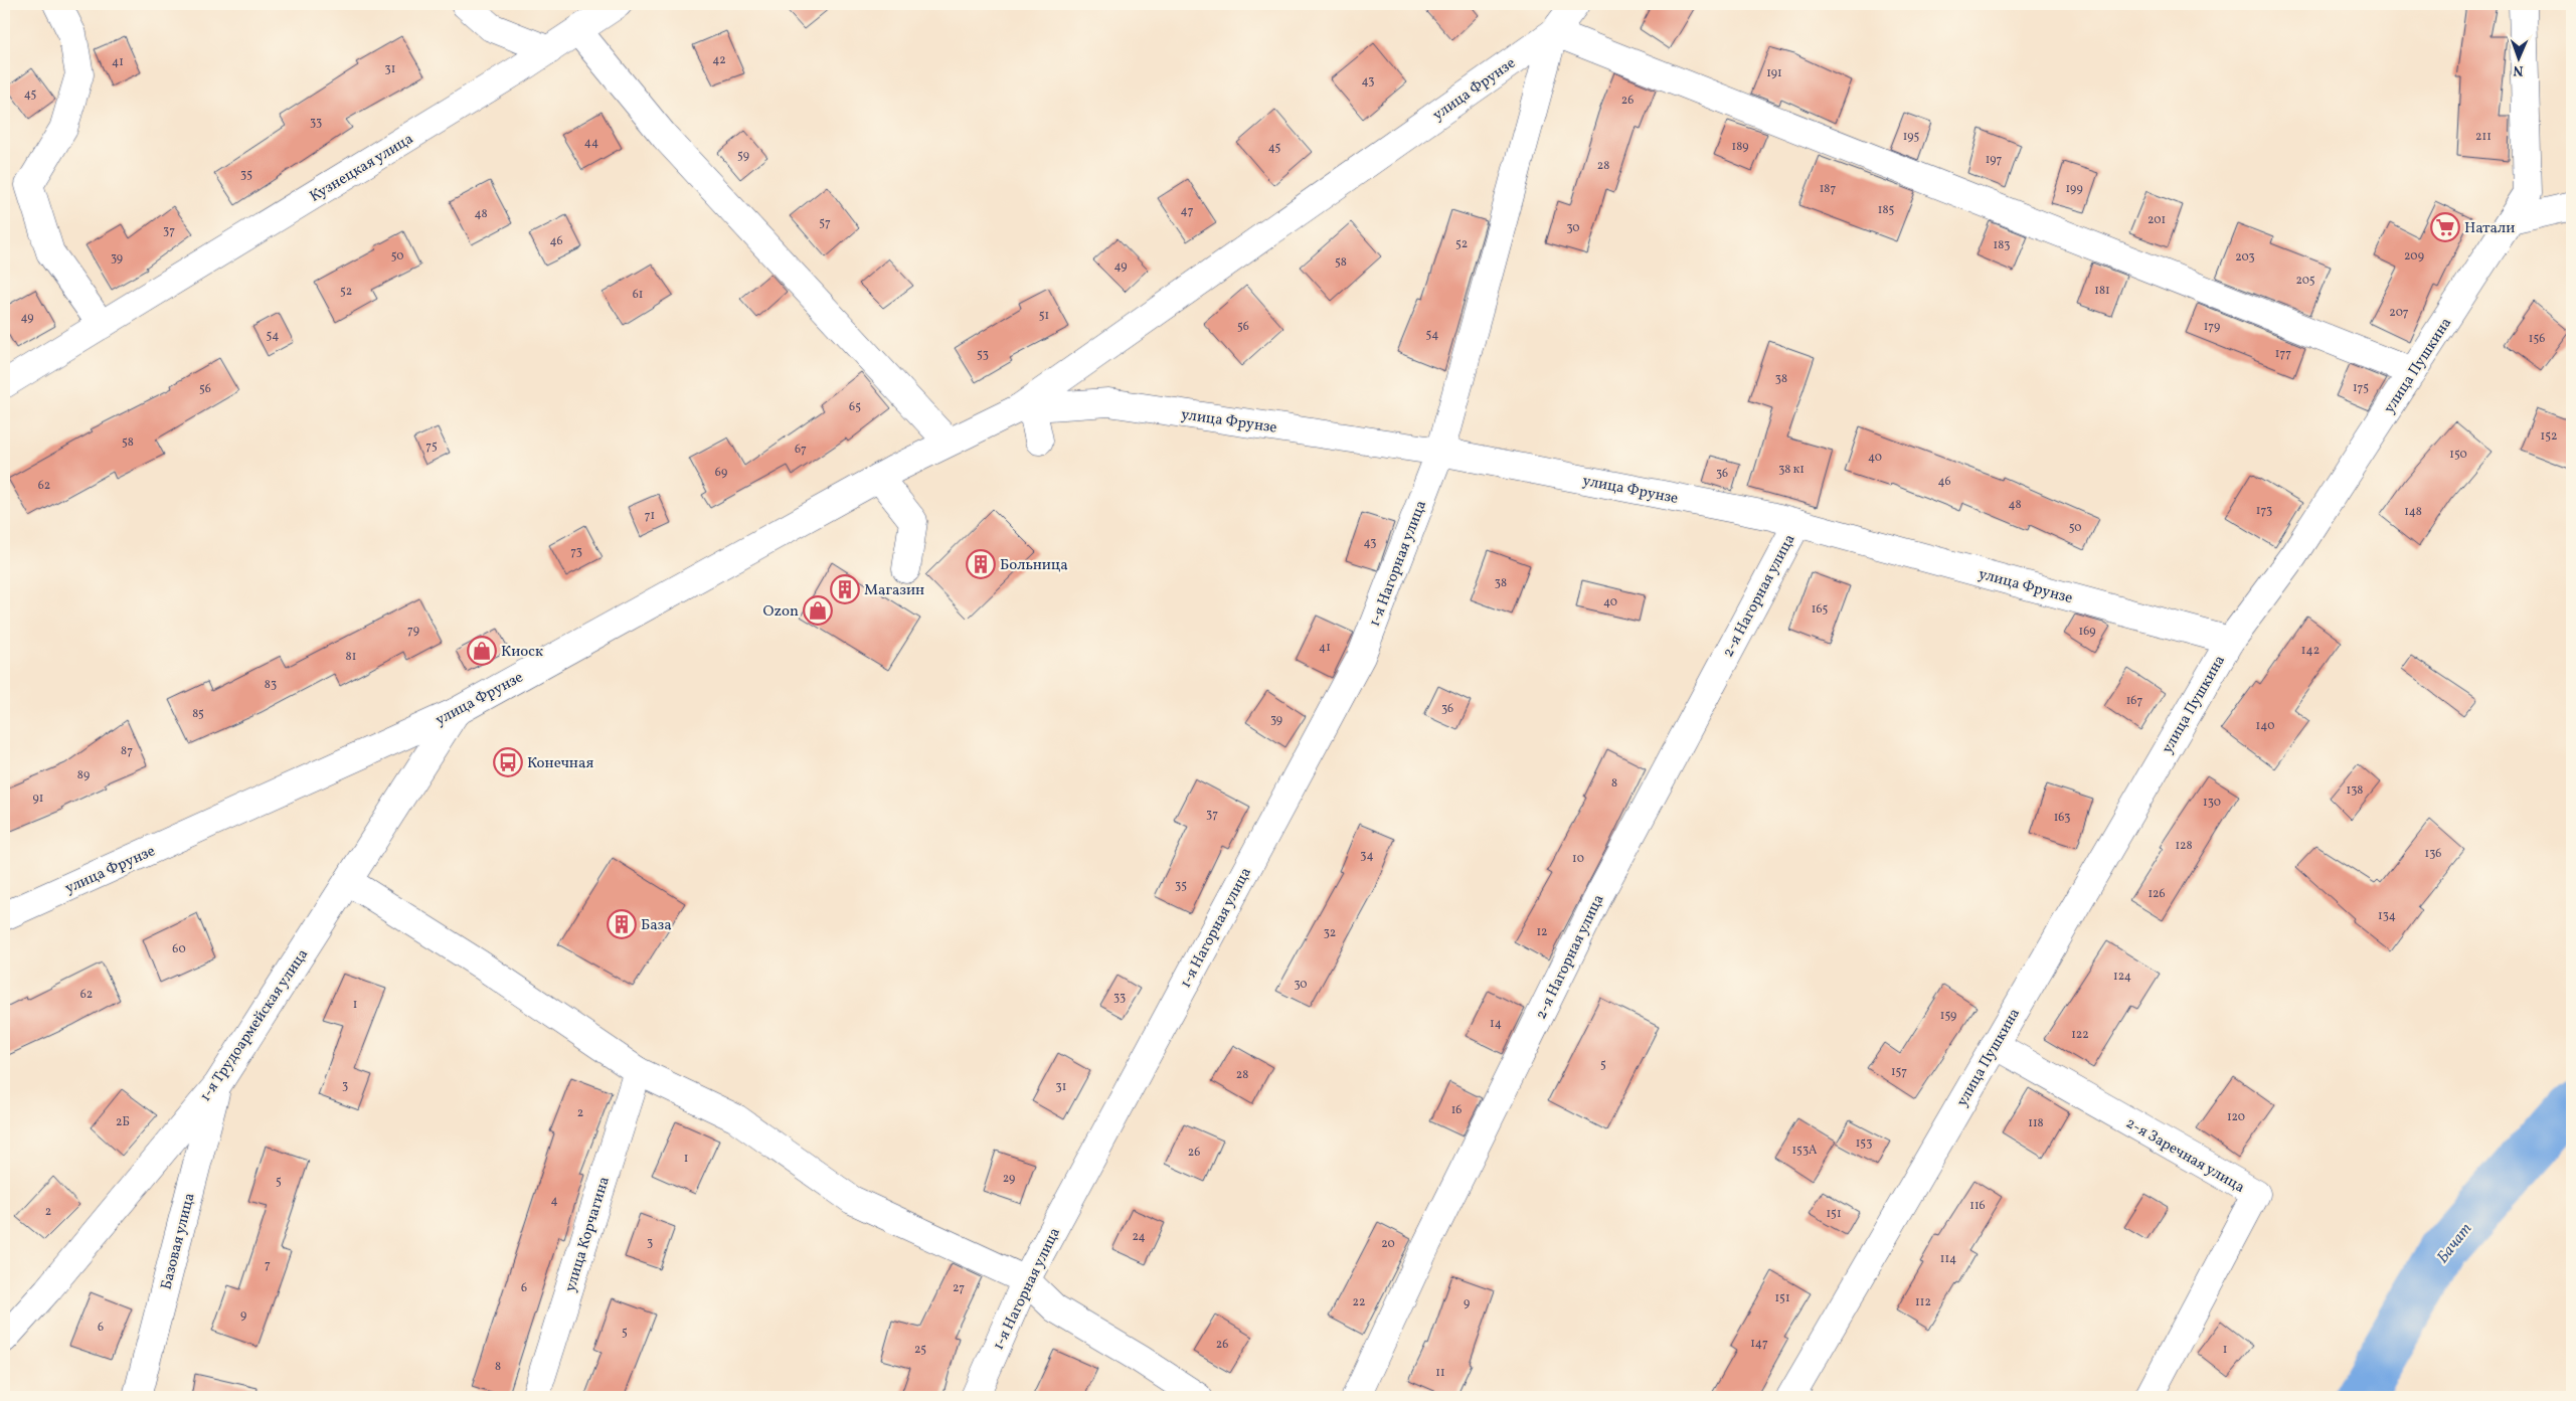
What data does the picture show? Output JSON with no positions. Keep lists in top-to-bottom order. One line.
{"streets":{"street":["улица Фрунзе","Кузнецкая улица","улица Пушкина","1-я Нагорная улица","2-я Нагорная улица","1-я Трудоармейская улица","2-я Заречная улица","улица Корчагина","Базовая улица"]},"crossings":[["улица Фрунзе","улица Пушкина"],["улица Фрунзе","1-я Нагорная улица"],["улица Фрунзе","2-я Нагорная улица"],["улица Фрунзе","1-я Трудоармейская улица"],["улица Пушкина","2-я Заречная улица"],["1-я Трудоармейская улица","Базовая улица"]],"water":["Бачат"],"places":{"supermarket":["Натали"],"building":["Больница","Магазин","База"],"shop":["Ozon","Киоск"],"bus stop":["Конечная"]},"house_numbers":["42","41","31","191","43","45","26","33","195","211","44","189","45","59","197","28","35","187","199","185","47","48","201","57","30","37","46","52","183","50","209","203","39","58","49","205","181","52","61","207","51","49","56","179","54","54","156","177","53","38","175","56","65","152","58","75","67","150","40","38 к1","69","36","46","62","48","173","148","71","50","43","73","38","40","165","79","169","41","142","81","83","167","36","85","39","140","87","89","8","138","91","130","37","163","128","136","34","10","35","126","134","12","32","60","124","30","62","33","1","159","14","122","5","157","28","3","31","16","2","120","2Б","118","153","153А","26","1","29","5","4","116","2","151","24","3","20","114","7","6","27","151","22","112","9","9","6","5","147","26","25","1","8","11"],"north":"bottom"}
